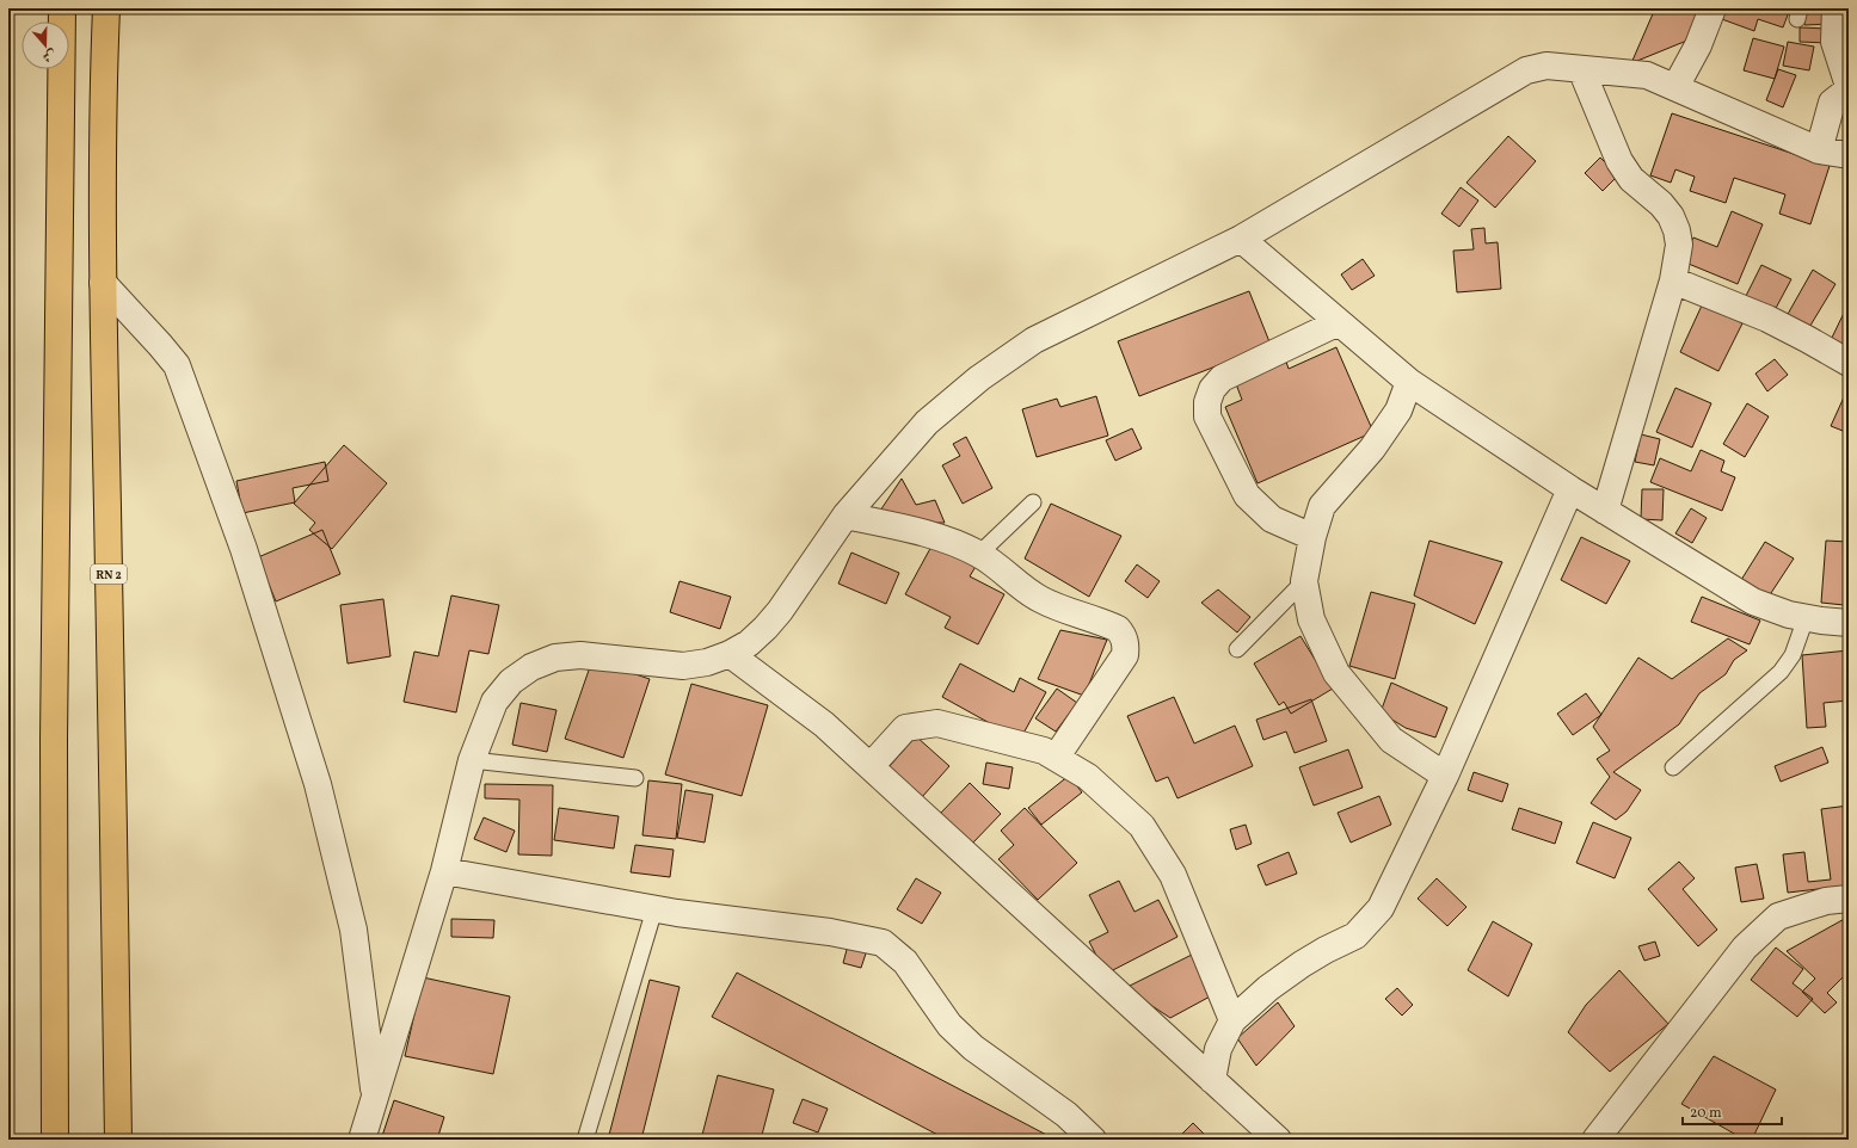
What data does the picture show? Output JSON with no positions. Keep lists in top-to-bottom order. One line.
{"streets":{"highway":["RN 2"]},"scale_bar":"20 m","north":"bottom"}
